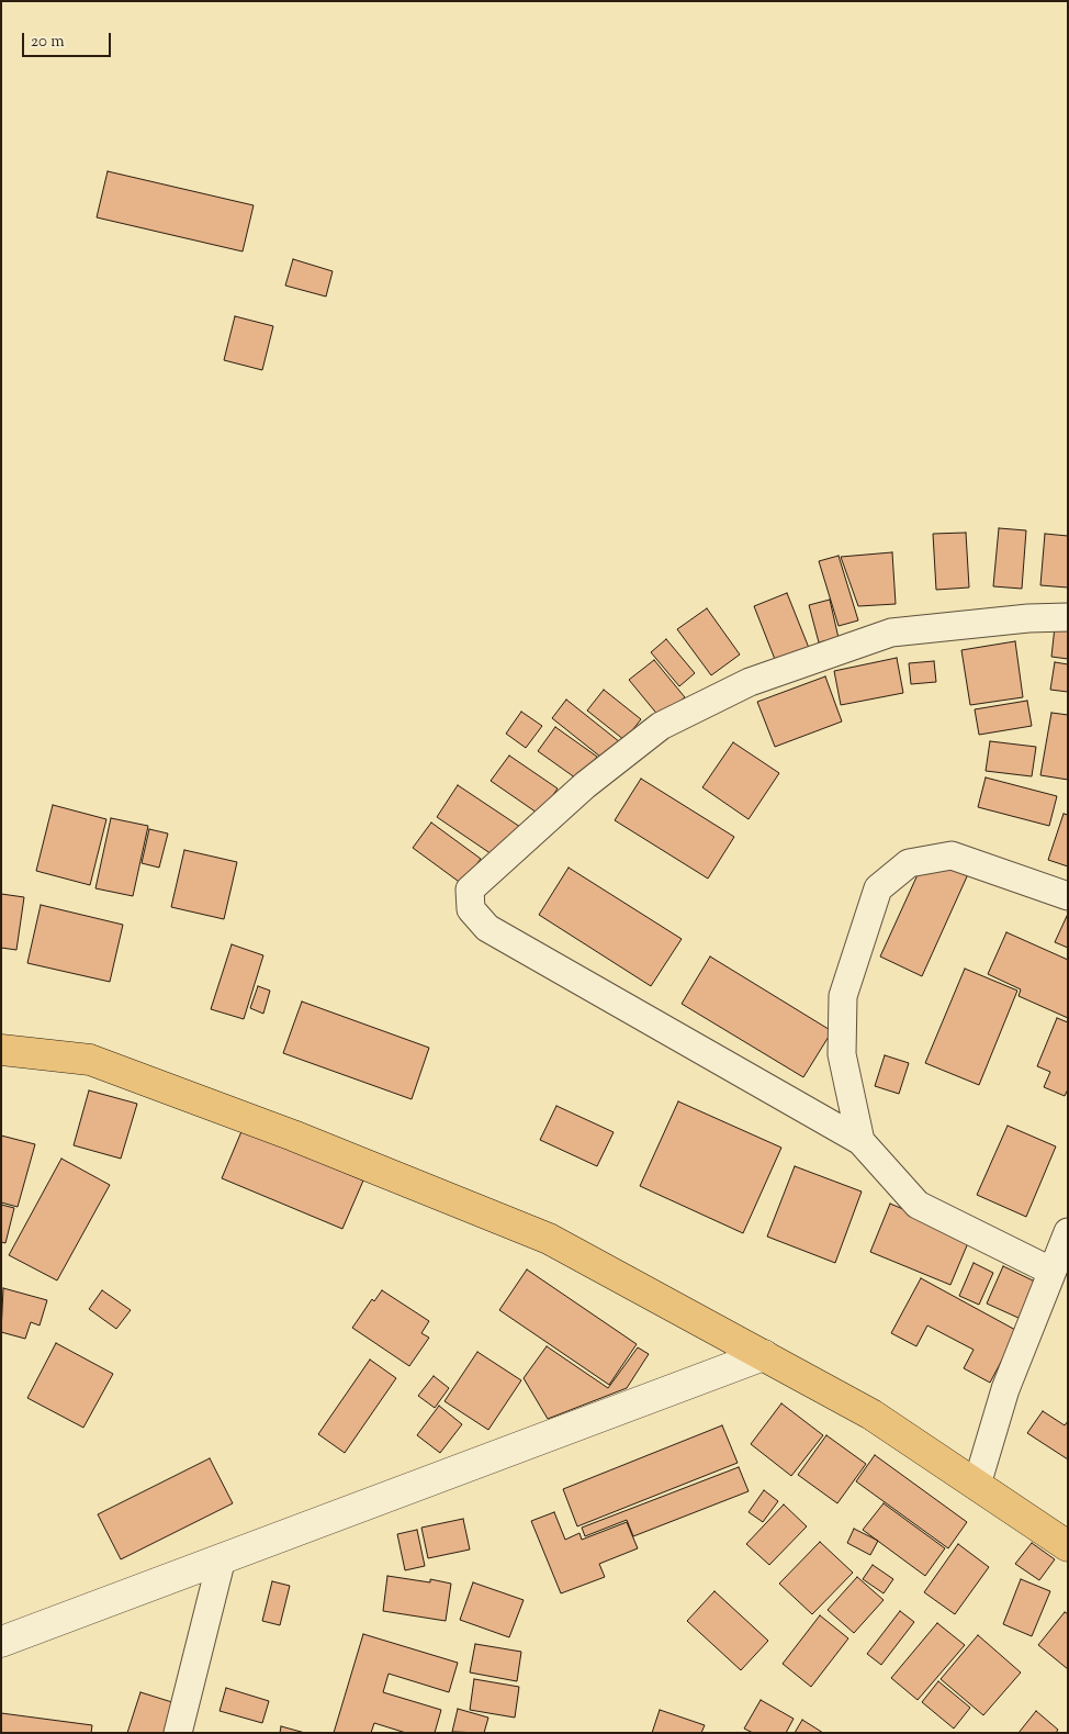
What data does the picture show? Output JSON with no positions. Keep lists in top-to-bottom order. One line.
{"scale_bar":"20 m"}
